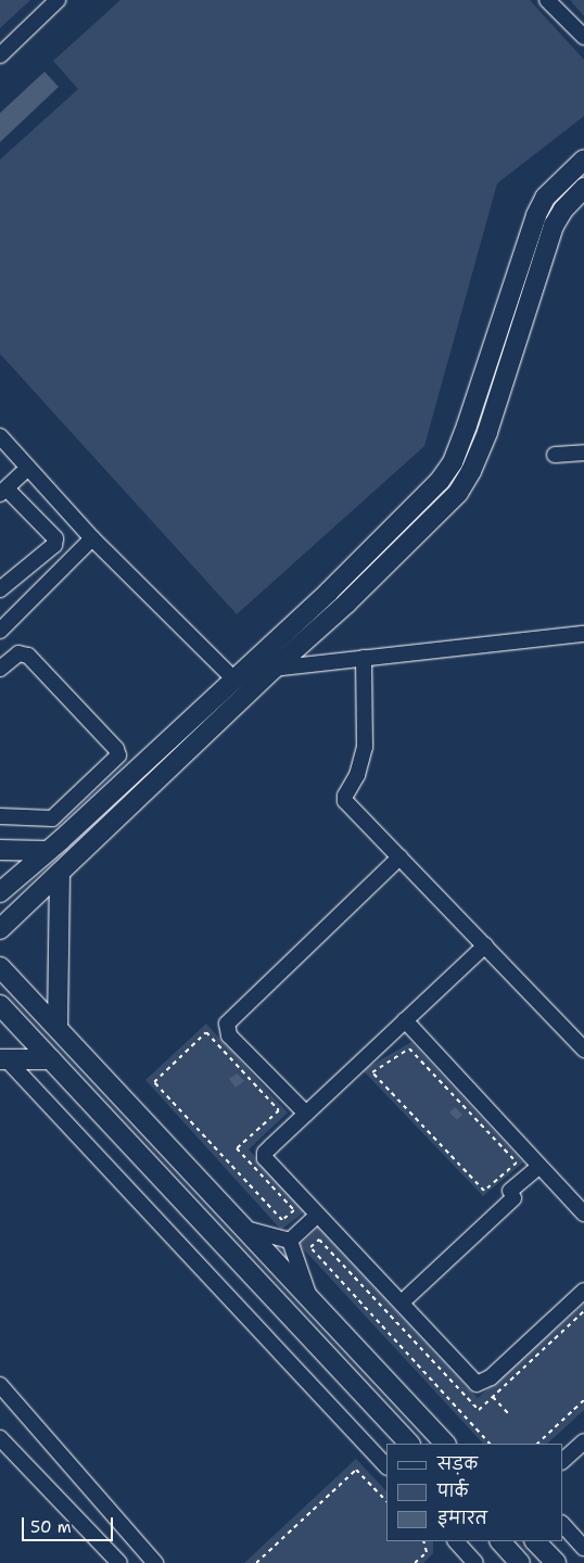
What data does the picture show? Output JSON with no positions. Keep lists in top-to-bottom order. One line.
{"legend":["सड़क","पार्क","इमारत"],"scale_bar":"50 m"}
